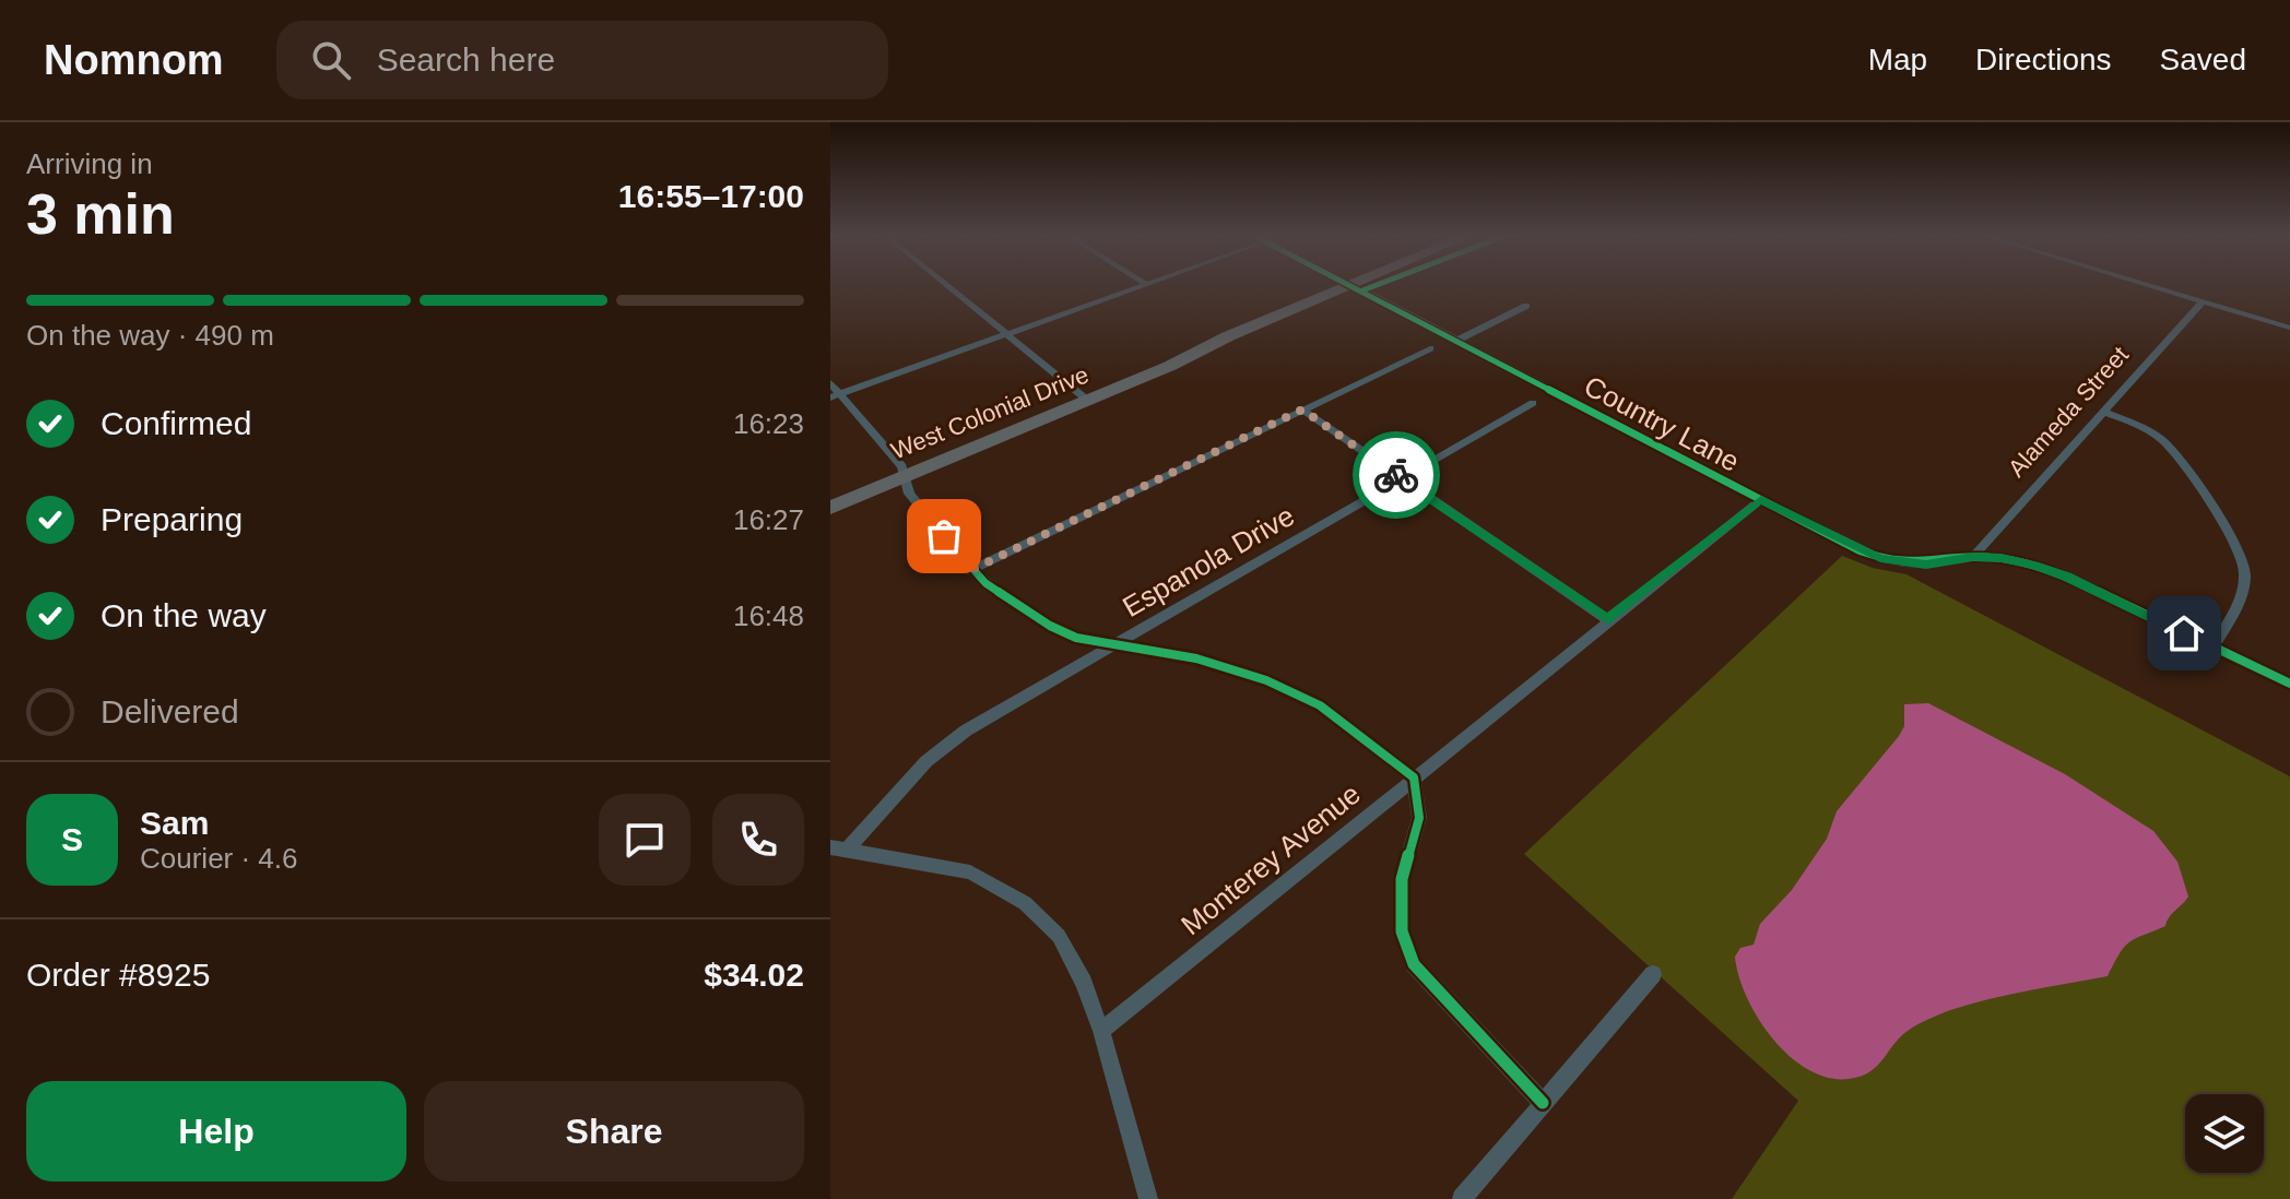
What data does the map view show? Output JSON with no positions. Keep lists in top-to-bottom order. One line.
{"streets":{"highway":["West Colonial Drive"],"street":["Alameda Street","Country Lane","Espanola Drive","Monterey Avenue"]},"crossings":[["Alameda Street","Country Lane"],["West Colonial Drive","Country Lane"],["Country Lane","Monterey Avenue"]],"page":{"header":"Nomnom","search":"Search here","nav":["Map","Directions","Saved"],"heading":["3 min","Arriving in","16:55–17:00"],"panel":["Sam","Courier · 4.6","Order #8925","$34.02"],"bar":"On the way · 490 m","list":[["Confirmed","16:23"],["Preparing","16:27"],["On the way","16:48"],"Delivered"],"round":"S","buttons":["Help","Share"]}}
